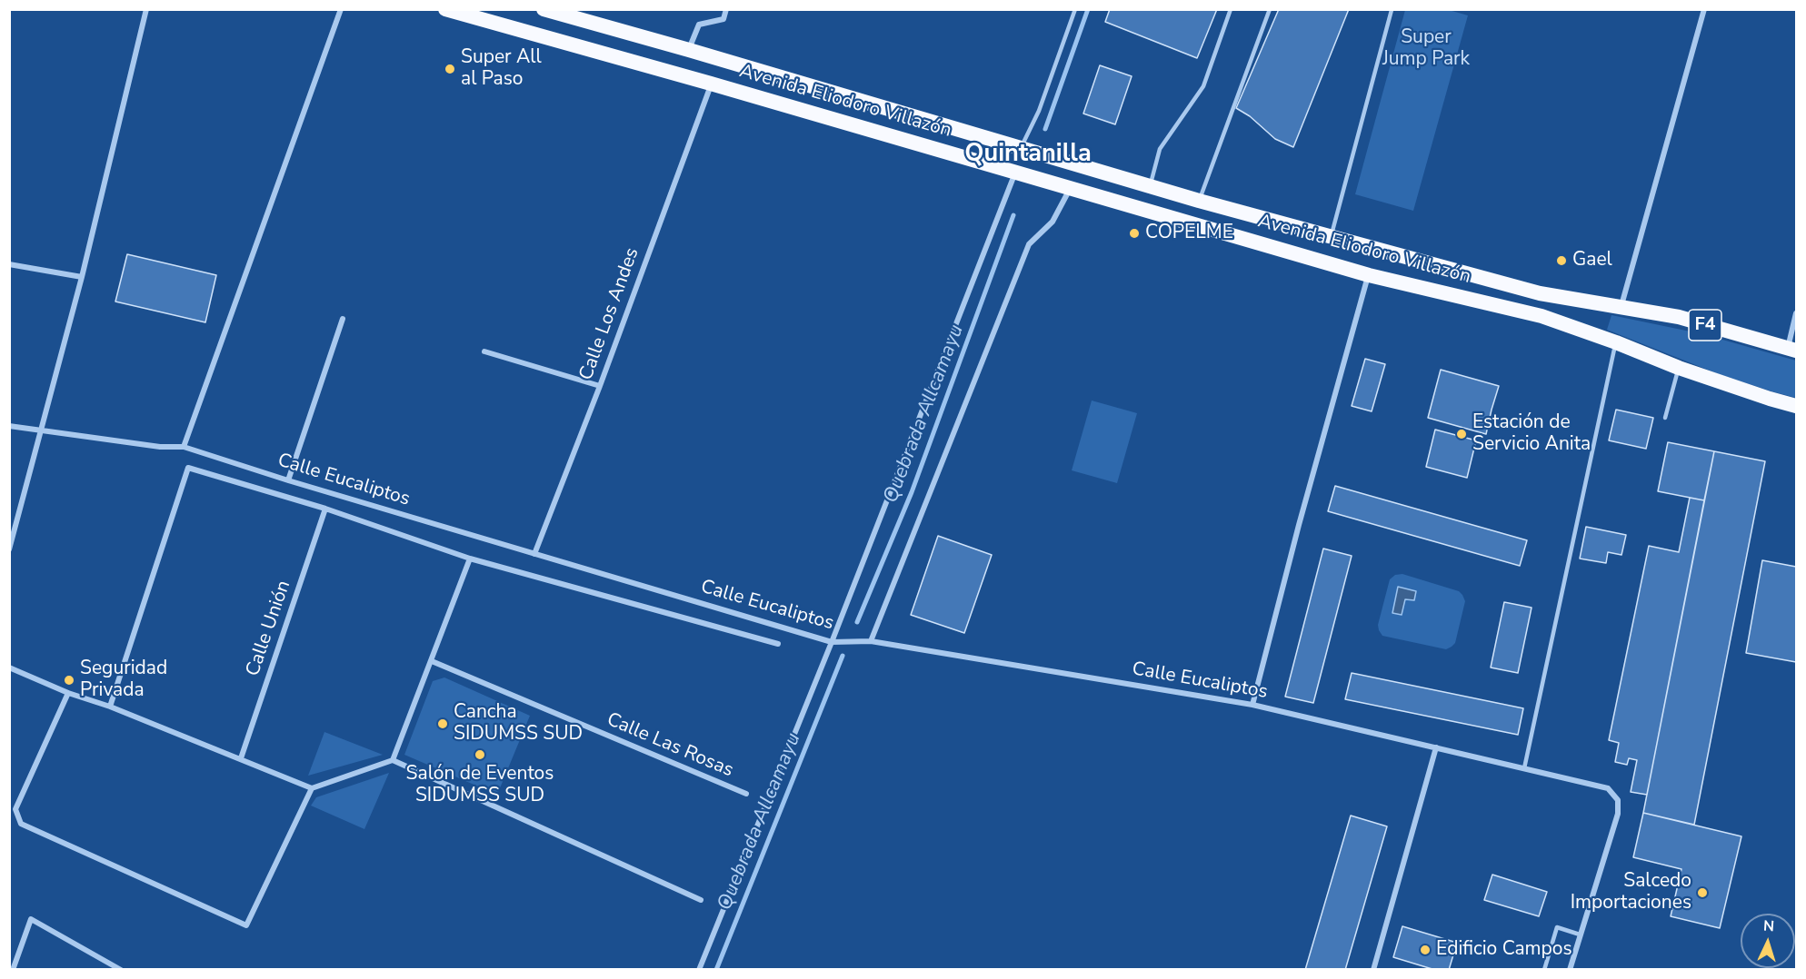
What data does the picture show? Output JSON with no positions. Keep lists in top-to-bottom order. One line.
{"streets":{"highway":["Avenida Eliodoro Villazón","F4"],"street":["Calle Los Andes","Calle Eucaliptos","Calle Unión","Calle Las Rosas"]},"crossings":[["Avenida Eliodoro Villazón","Calle Los Andes"],["Calle Los Andes","Calle Eucaliptos"],["Calle Eucaliptos","Calle Unión"]],"districts":["Quintanilla"],"water":["Quebrada Allcamayu"],"parks":["Super Jump Park"],"places":["Super All al Paso","COPELME","Gael","Estación de Servicio Anita","Seguridad Privada","Cancha SIDUMSS SUD","Salón de Eventos SIDUMSS SUD","Salcedo Importaciones","Edificio Campos"],"north":"top"}
